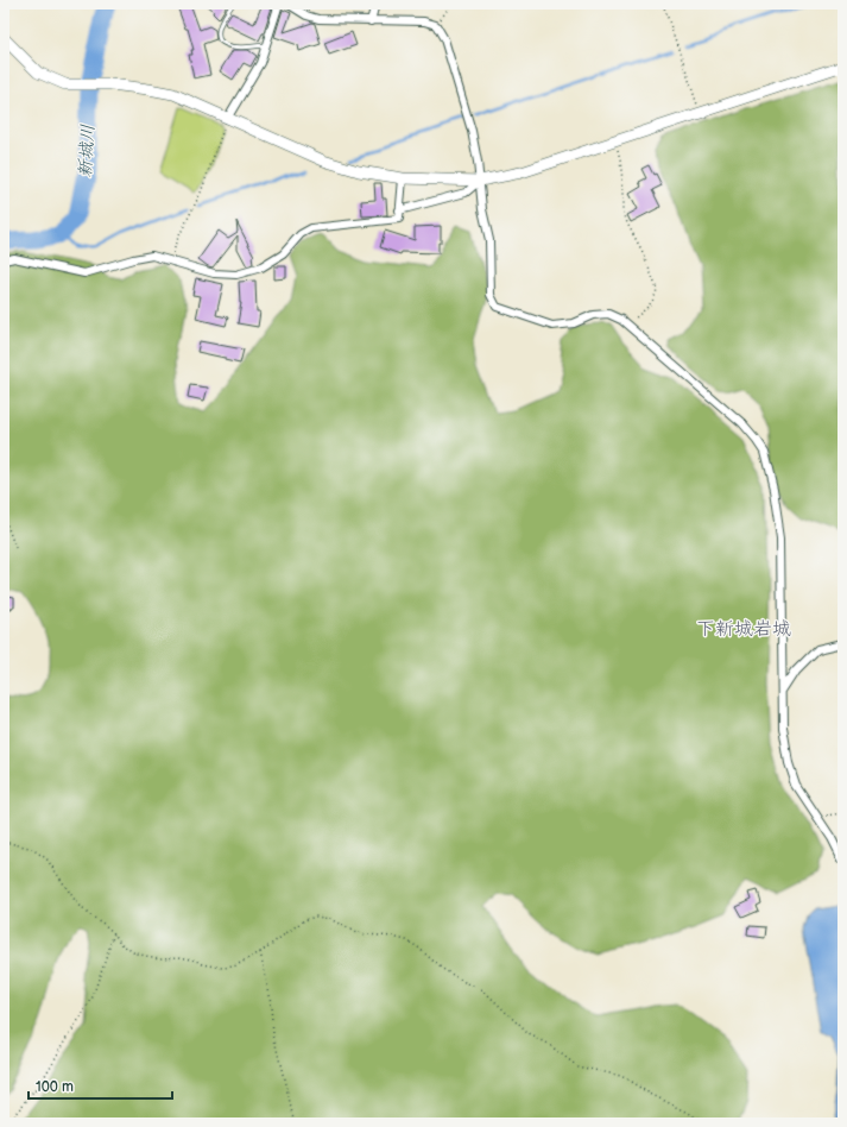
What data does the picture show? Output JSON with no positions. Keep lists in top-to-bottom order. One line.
{"districts":["下新城岩城"],"water":["新城川"],"scale_bar":"100 m"}
